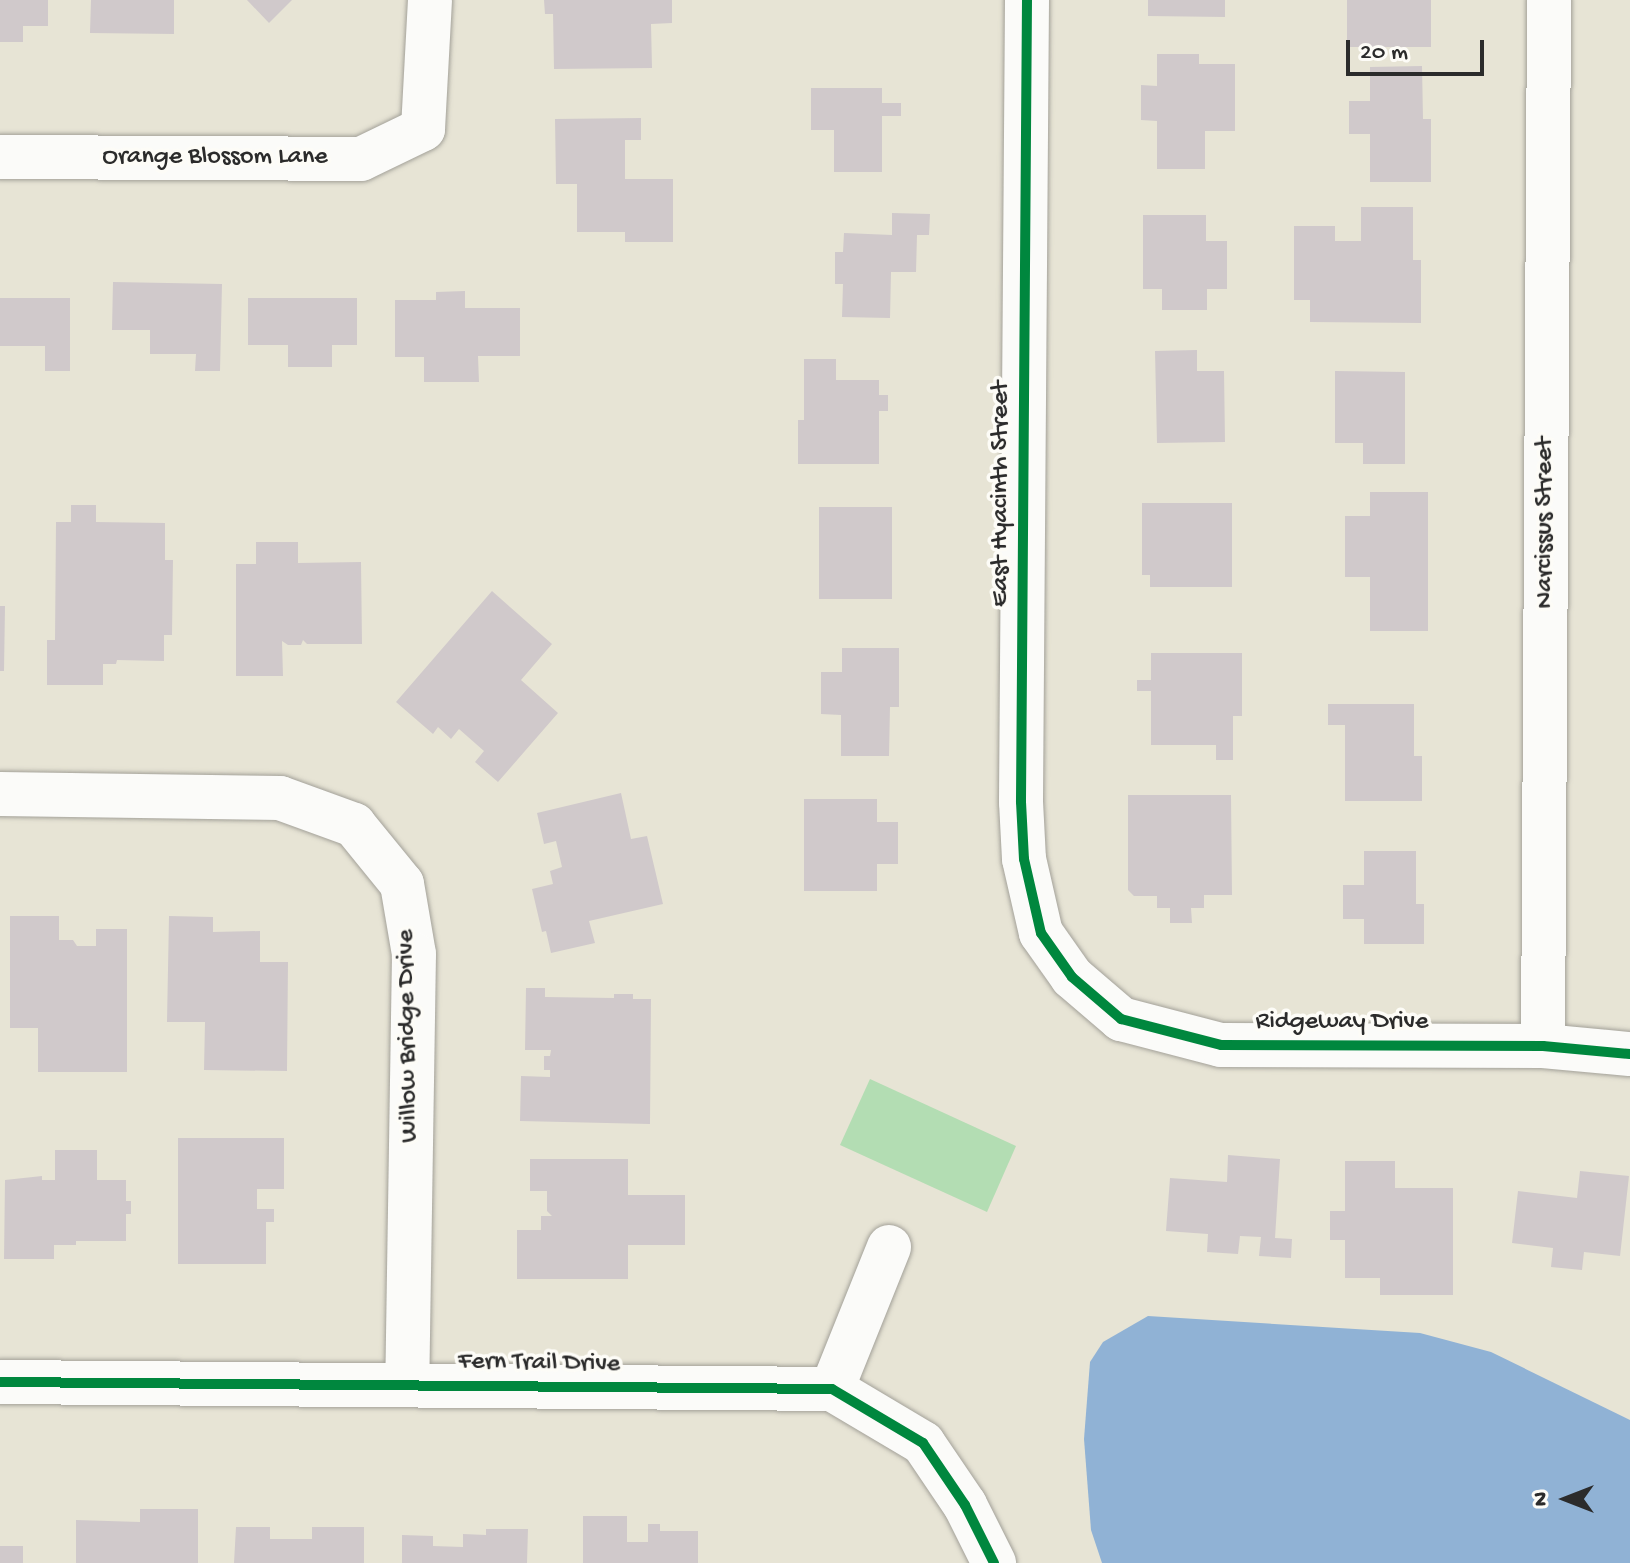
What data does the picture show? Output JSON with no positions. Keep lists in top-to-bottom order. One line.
{"streets":{"street":["Orange Blossom Lane","East Hyacinth Street","Narcissus Street","Ridgeway Drive","Willow Bridge Drive","Fern Trail Drive"]},"crossings":[["East Hyacinth Street","Ridgeway Drive"],["Narcissus Street","Ridgeway Drive"],["Willow Bridge Drive","Fern Trail Drive"]],"scale_bar":"20 m","north":"left"}
